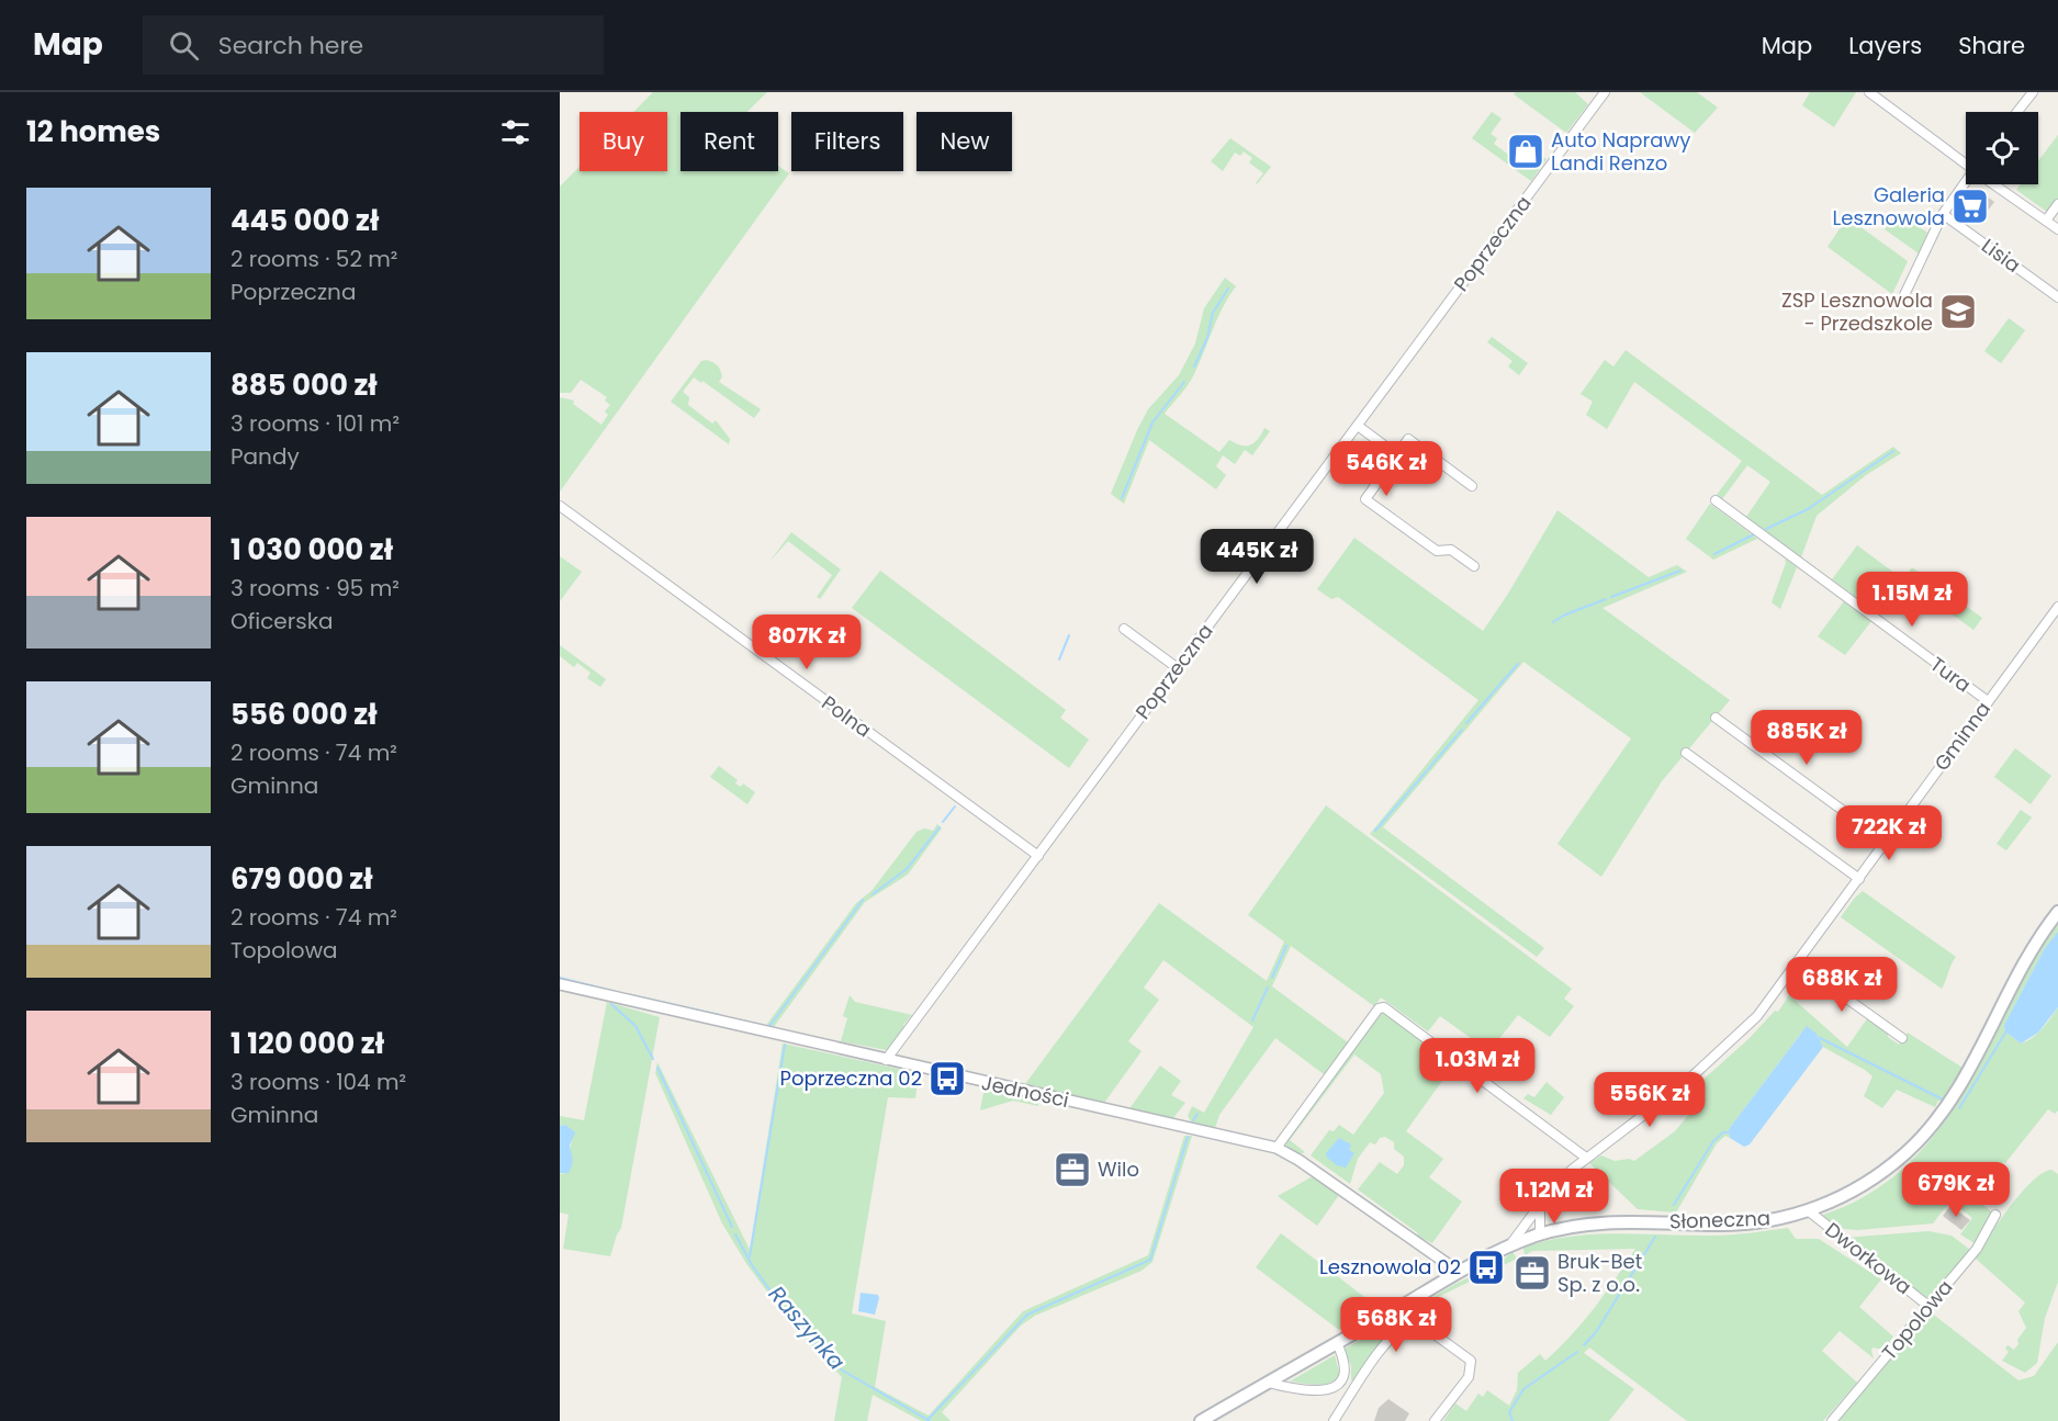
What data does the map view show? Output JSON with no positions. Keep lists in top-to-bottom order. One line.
{"streets":{"main road":["Słoneczna"],"street":["Poprzeczna","Lisia","Tura","Polna","Gminna","Jedności","Dworkowa","Topolowa"]},"crossings":[["Poprzeczna","Polna"],["Poprzeczna","Jedności"],["Tura","Gminna"],["Gminna","Słoneczna"],["Jedności","Słoneczna"],["Słoneczna","Dworkowa"],["Dworkowa","Topolowa"]],"water":["Raszynka"],"places":{"shop":["Auto Naprawy Landi Renzo"],"supermarket":["Galeria Lesznowola"],"school or university":["ZSP Lesznowola - Przedszkole"],"bus stop":["Poprzeczna 02","Lesznowola 02"],"office":["Wilo","Bruk-Bet Sp. z o.o."]},"page":{"header":"Map","search":"Search here","nav":["Map","Layers","Share"],"heading":"12 homes","chip":["Buy","Rent","Filters","New"],"list":[{"name":"445 000 zł","note":"2 rooms · 52 m² · Poprzeczna"},{"name":"885 000 zł","note":"3 rooms · 101 m² · Pandy"},{"name":"1 030 000 zł","note":"3 rooms · 95 m² · Oficerska"},{"name":"556 000 zł","note":"2 rooms · 74 m² · Gminna"},{"name":"679 000 zł","note":"2 rooms · 74 m² · Topolowa"},{"name":"1 120 000 zł","note":"3 rooms · 104 m² · Gminna"}],"price":["546K zł","445K zł","1.15M zł","807K zł","885K zł","722K zł","688K zł","1.03M zł","556K zł","679K zł","1.12M zł","568K zł"]}}
